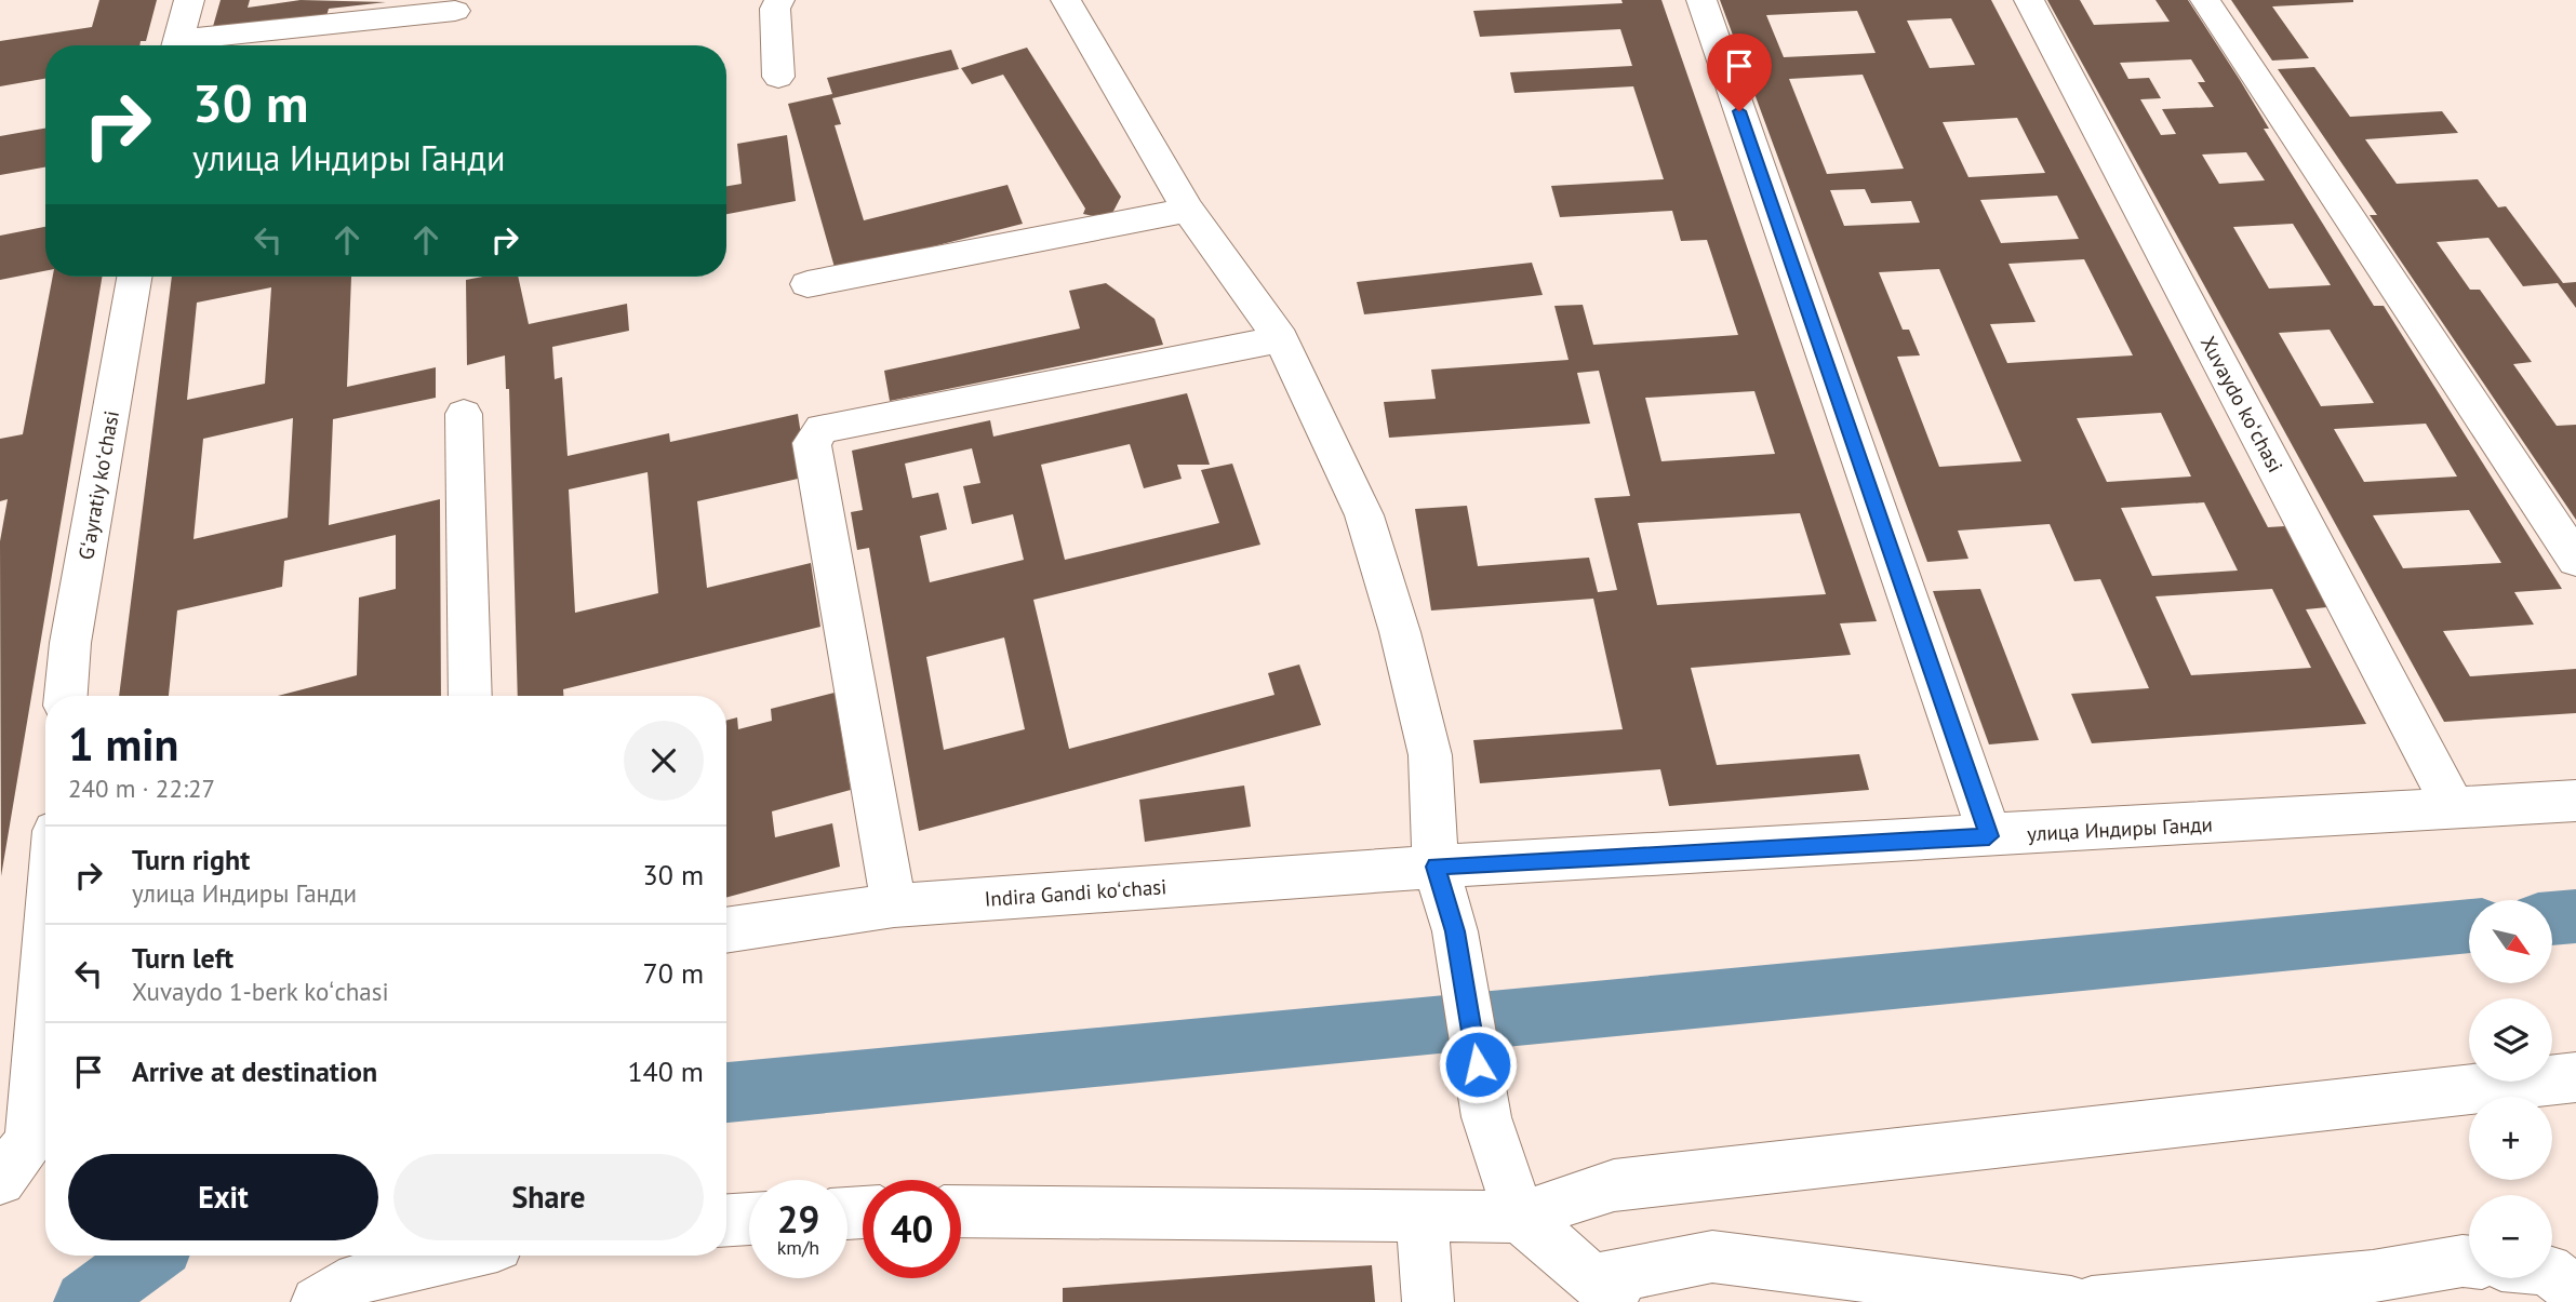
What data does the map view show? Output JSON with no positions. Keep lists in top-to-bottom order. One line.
{"streets":{"street":["Xuvaydo koʻchasi","Gʻayratiy koʻchasi","улица Индиры Ганди","Indira Gandi koʻchasi"]},"crossings":[["Xuvaydo koʻchasi","улица Индиры Ганди"],["улица Индиры Ганди","Indira Gandi koʻchasi"]],"north":"bottom right","page":{"turn":["30 m","улица Индиры Ганди"],"heading":["1 min","240 m · 22:27"],"list":[{"name":"Turn right","note":"улица Индиры Ганди","value":"30 m"},{"name":"Turn left","note":"Xuvaydo 1-berk koʻchasi","value":"70 m"},{"name":"Arrive at destination","value":"140 m"}],"map_buttons":["+","−"],"buttons":["Exit","Share"],"speed":"29 km/h","limit":"40"}}
